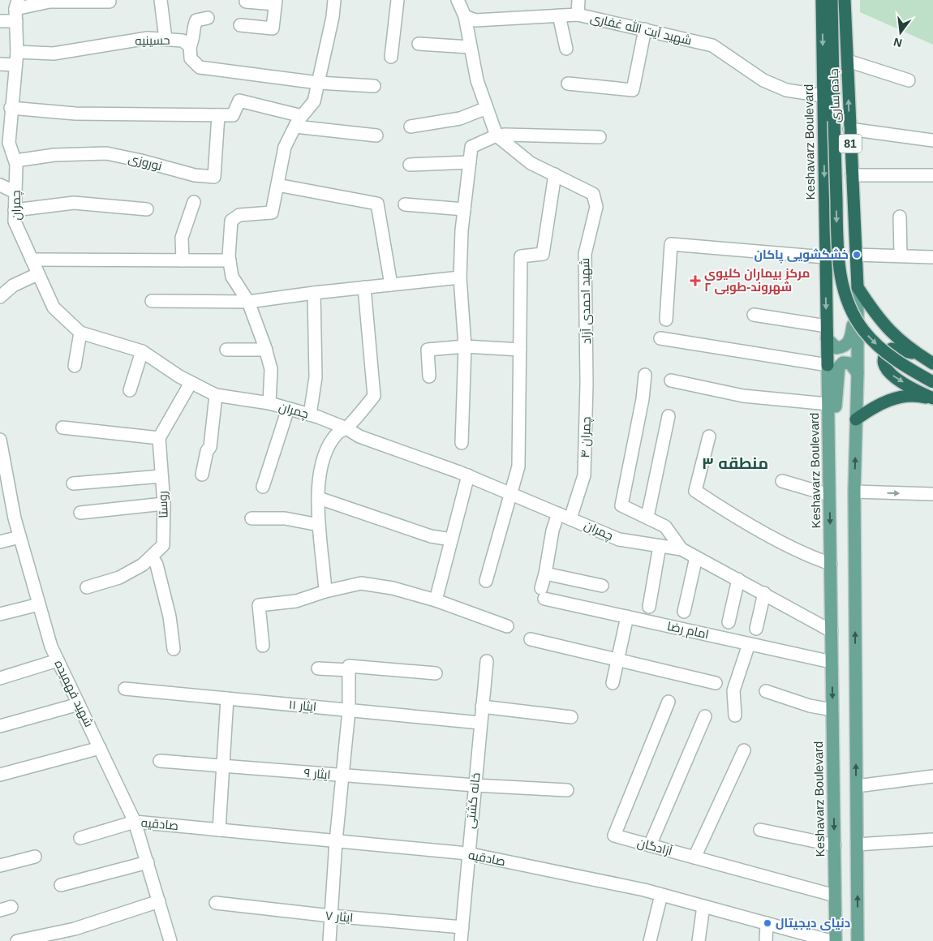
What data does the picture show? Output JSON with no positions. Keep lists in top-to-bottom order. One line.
{"streets":{"highway":["جاده ساری","Keshavarz Boulevard","81"],"street":["شهید آیت الله غفاری","حسینیه","نوروزی","چمران","شهید احمدی آزاد","چمران ۴","روستا","امام رضا","شهید فهمیده","ایثار ۱۱","ایثار ۹","خانه کشتی","صادقیه","آزادگان","ایثار ۷"]},"crossings":[["شهید آیت الله غفاری","Keshavarz Boulevard"],["حسینیه","چمران"],["Keshavarz Boulevard","چمران"],["Keshavarz Boulevard","امام رضا"],["Keshavarz Boulevard","آزادگان"],["نوروزی","چمران"],["چمران","چمران ۴"],["شهید احمدی آزاد","چمران ۴"],["شهید فهمیده","صادقیه"],["ایثار ۱۱","خانه کشتی"],["ایثار ۹","خانه کشتی"],["خانه کشتی","صادقیه"],["خانه کشتی","ایثار ۷"]],"districts":["منطقه ۳"],"places":{"other":["خشکشویی پاکان","دنیای دیجیتال"],"health":["مرکز بیماران کلیوی شهروند-طوبی ۲"]},"north":"bottom"}
